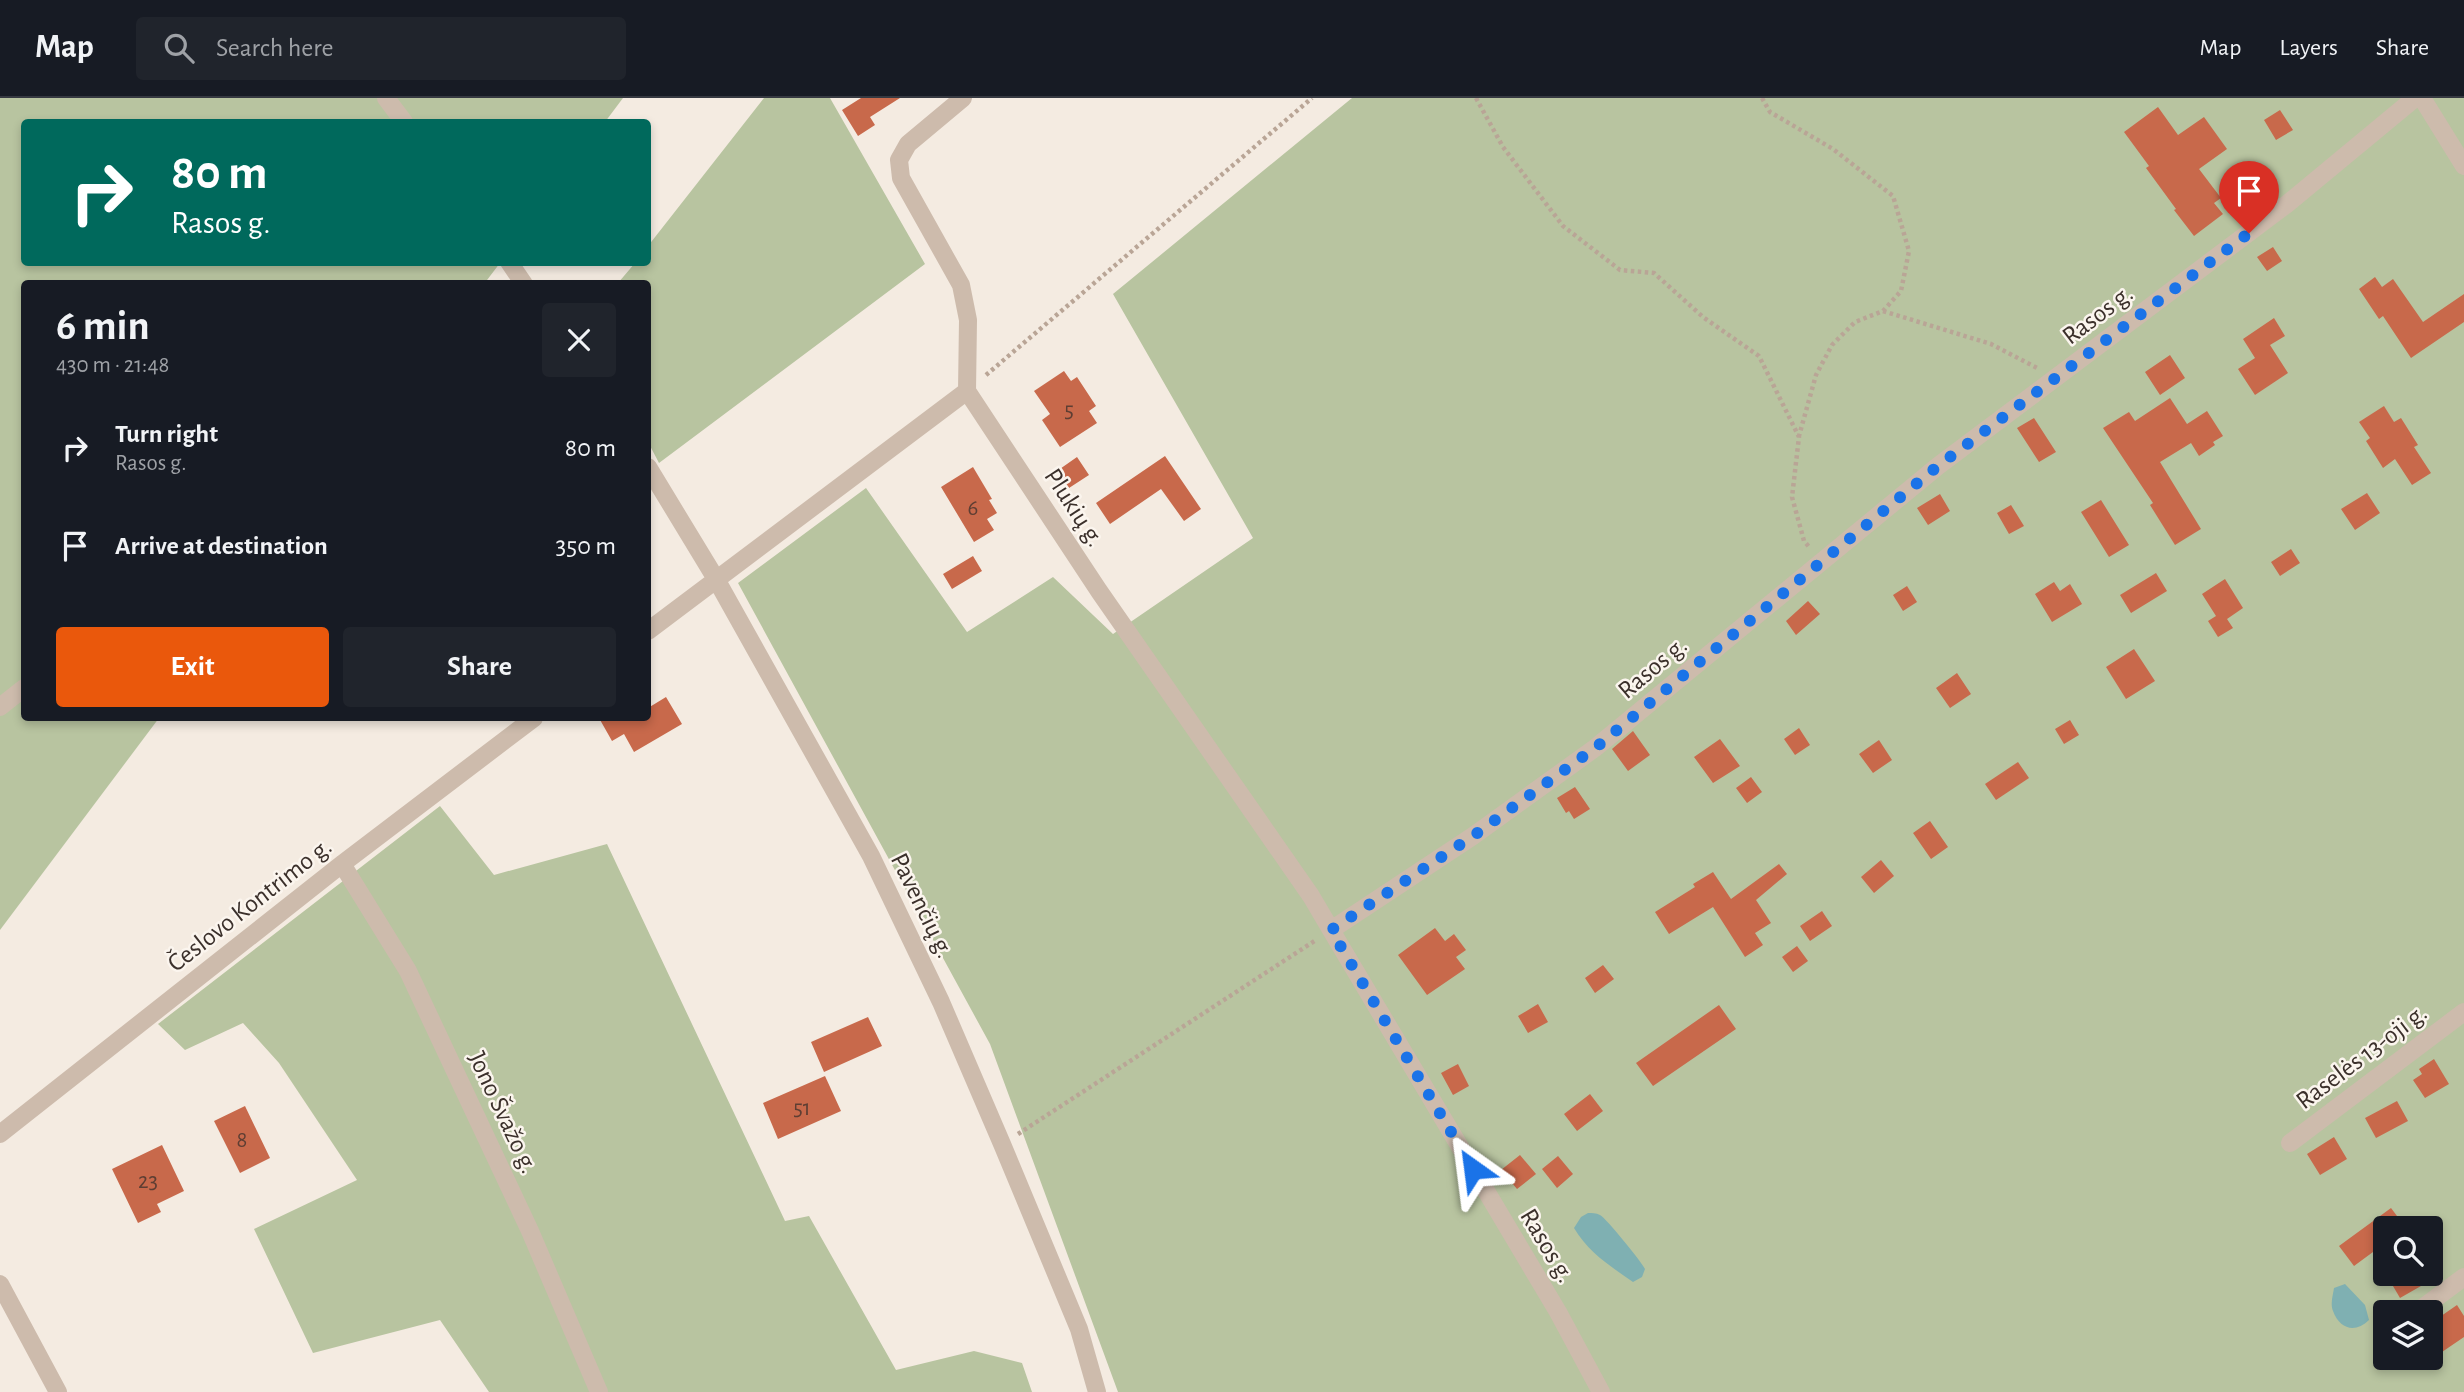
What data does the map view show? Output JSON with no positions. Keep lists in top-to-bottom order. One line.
{"streets":{"street":["Rasos g.","Plukių g.","Česlovo Kontrimo g.","Pavenčių g.","Raselės 13-oji g.","Jono Švažo g."]},"crossings":[["Rasos g.","Plukių g."],["Česlovo Kontrimo g.","Jono Švažo g."]],"house_numbers":["5","6","51","8","23"],"page":{"header":"Map","search":"Search here","nav":["Map","Layers","Share"],"turn":["80 m","Rasos g."],"heading":["6 min","430 m · 21:48"],"list":[{"name":"Turn right","note":"Rasos g.","value":"80 m"},{"name":"Arrive at destination","value":"350 m"}],"buttons":["Exit","Share"]}}
